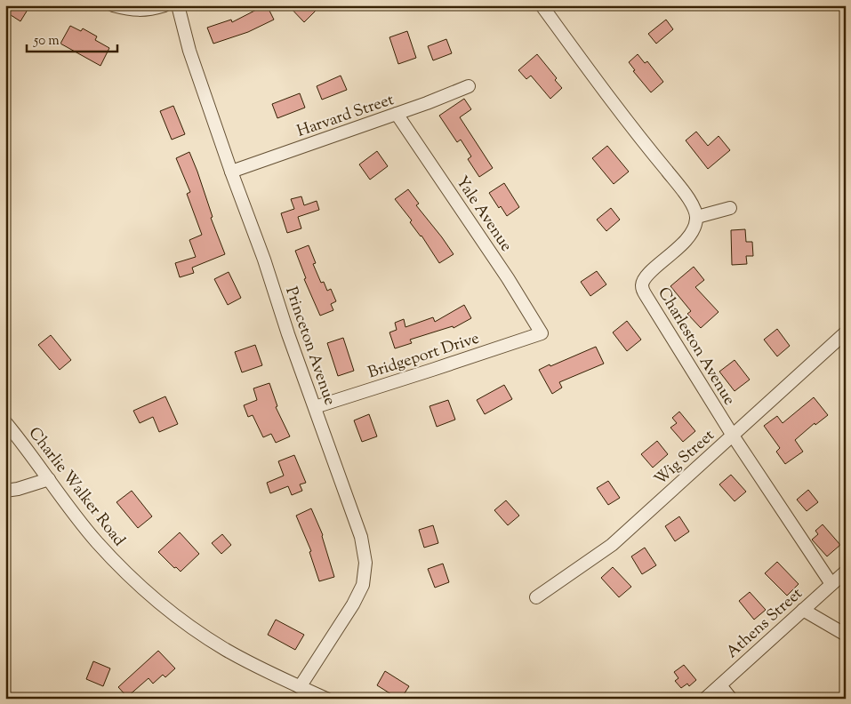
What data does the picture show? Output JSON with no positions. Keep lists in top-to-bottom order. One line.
{"streets":{"street":["Harvard Street","Yale Avenue","Princeton Avenue","Charleston Avenue","Bridgeport Drive","Wig Street","Charlie Walker Road","Athens Street"]},"crossings":[["Harvard Street","Yale Avenue"],["Harvard Street","Princeton Avenue"],["Yale Avenue","Bridgeport Drive"],["Princeton Avenue","Bridgeport Drive"],["Princeton Avenue","Charlie Walker Road"],["Charleston Avenue","Wig Street"],["Charleston Avenue","Athens Street"]],"scale_bar":"50 m"}
